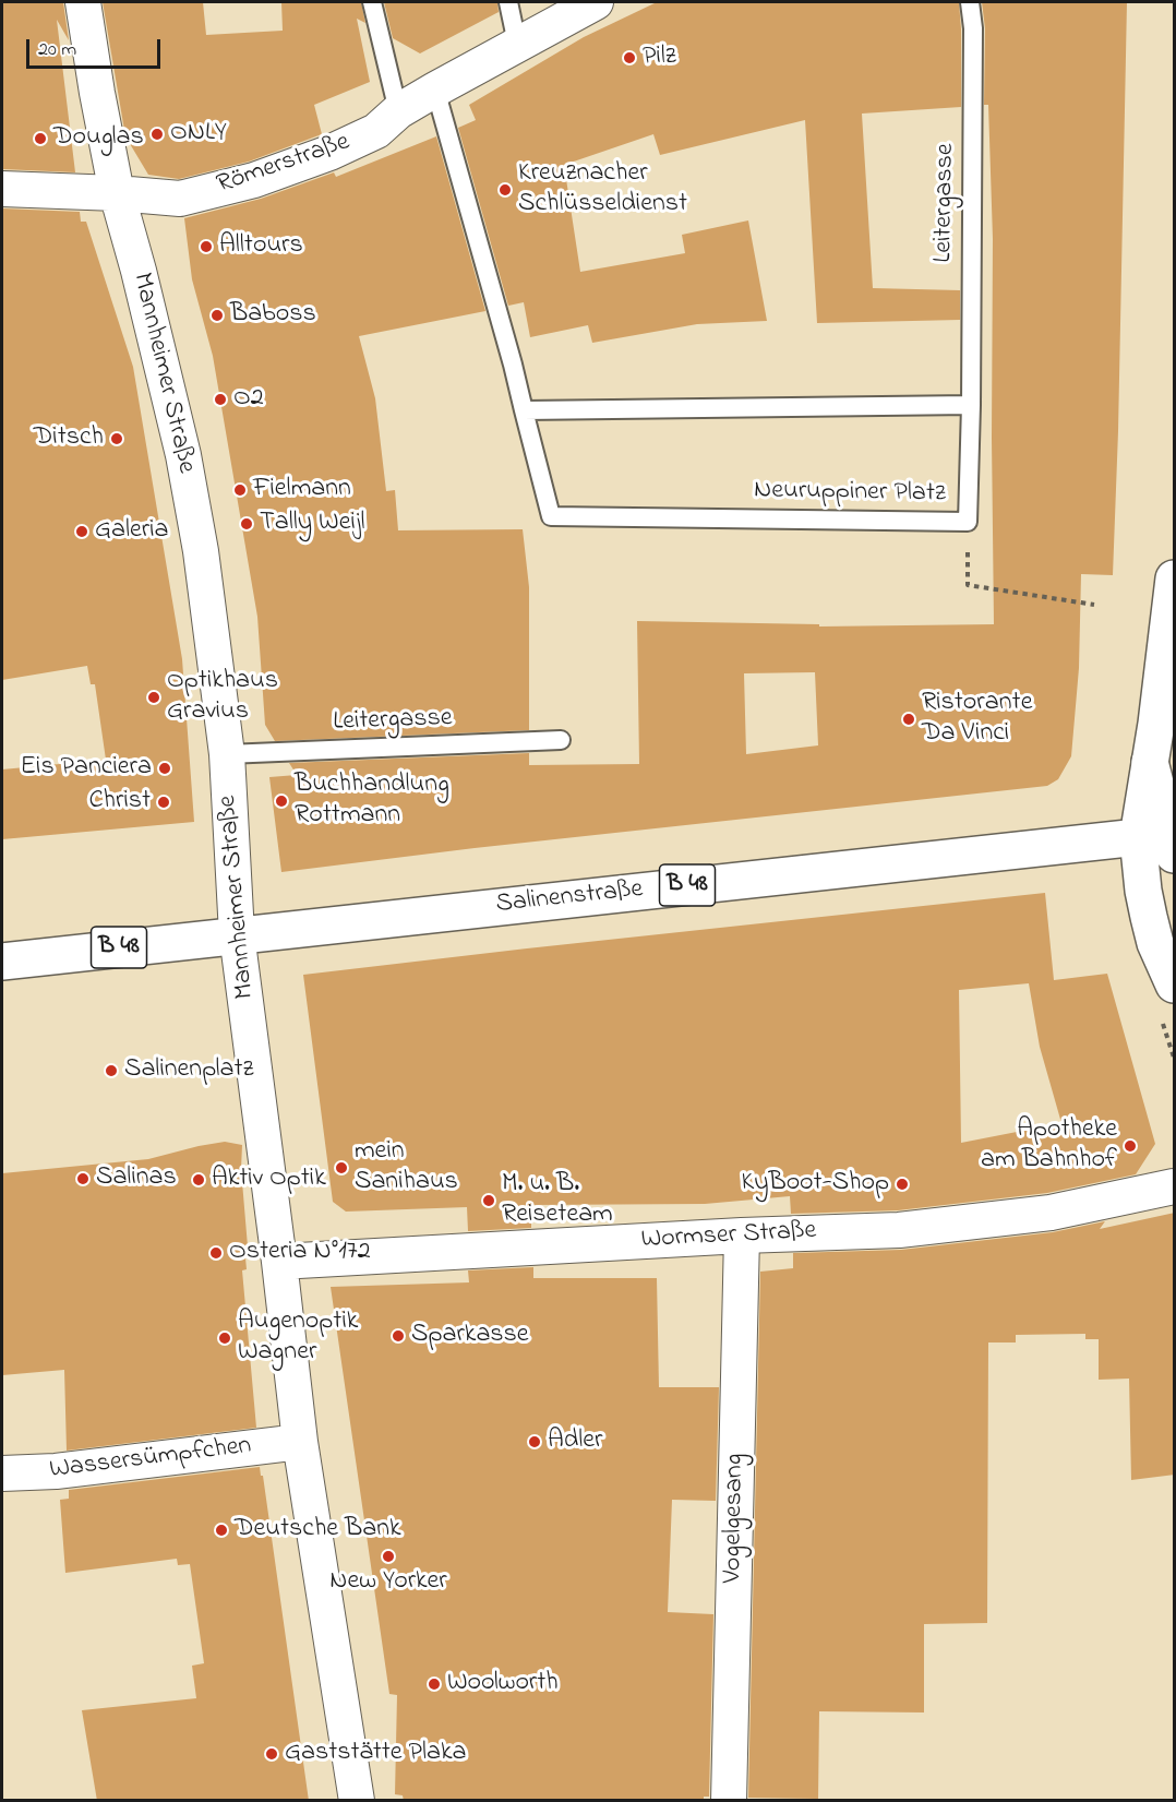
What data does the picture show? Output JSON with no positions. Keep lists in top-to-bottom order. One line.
{"streets":{"main road":["B 48","Salinenstraße"],"street":["Römerstraße","Mannheimer Straße","Wormser Straße","Wassersümpfchen","Vogelgesang"],"lane":["Leitergasse","Neuruppiner Platz"]},"crossings":[["Römerstraße","Mannheimer Straße"],["Leitergasse","Mannheimer Straße"],["Leitergasse","Neuruppiner Platz"],["Mannheimer Straße","Salinenstraße"],["Mannheimer Straße","Wormser Straße"],["Mannheimer Straße","Wassersümpfchen"],["Wormser Straße","Vogelgesang"]],"places":["Pilz","ONLY","Douglas","Kreuznacher Schlüsseldienst","Alltours","Baboss","O2","Ditsch","Fielmann","Tally Weijl","Galeria","Optikhaus Gravius","Ristorante Da Vinci","Eis Panciera","Buchhandlung Rottmann","Christ","Salinenplatz","Apotheke am Bahnhof","mein Sanihaus","Salinas","Aktiv Optik","KyBoot-Shop","M. u. B. Reiseteam","Osteria N°172","Sparkasse","Augenoptik Wagner","Adler","Deutsche Bank","New Yorker","Woolworth","Gaststätte Plaka"],"scale_bar":"20 m"}
